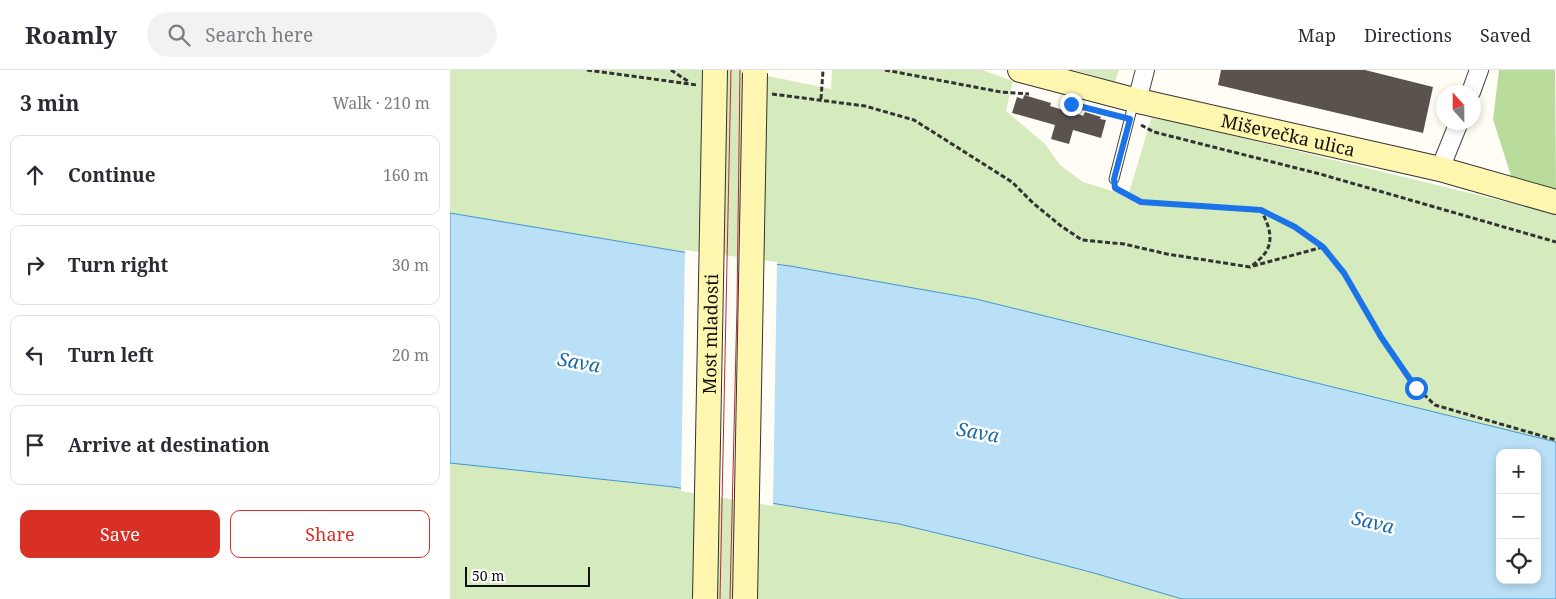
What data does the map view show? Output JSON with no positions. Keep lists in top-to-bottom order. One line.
{"streets":{"main road":["Miševečka ulica","Most mladosti"]},"water":["Sava"],"scale_bar":"50 m","north":"top","page":{"header":"Roamly","search":"Search here","nav":["Map","Directions","Saved"],"heading":["3 min","Walk · 210 m"],"list":[["Continue","160 m"],["Turn right","30 m"],["Turn left","20 m"],"Arrive at destination"],"map_buttons":["+","−"],"buttons":["Save","Share"],"scale":"50 m"}}
